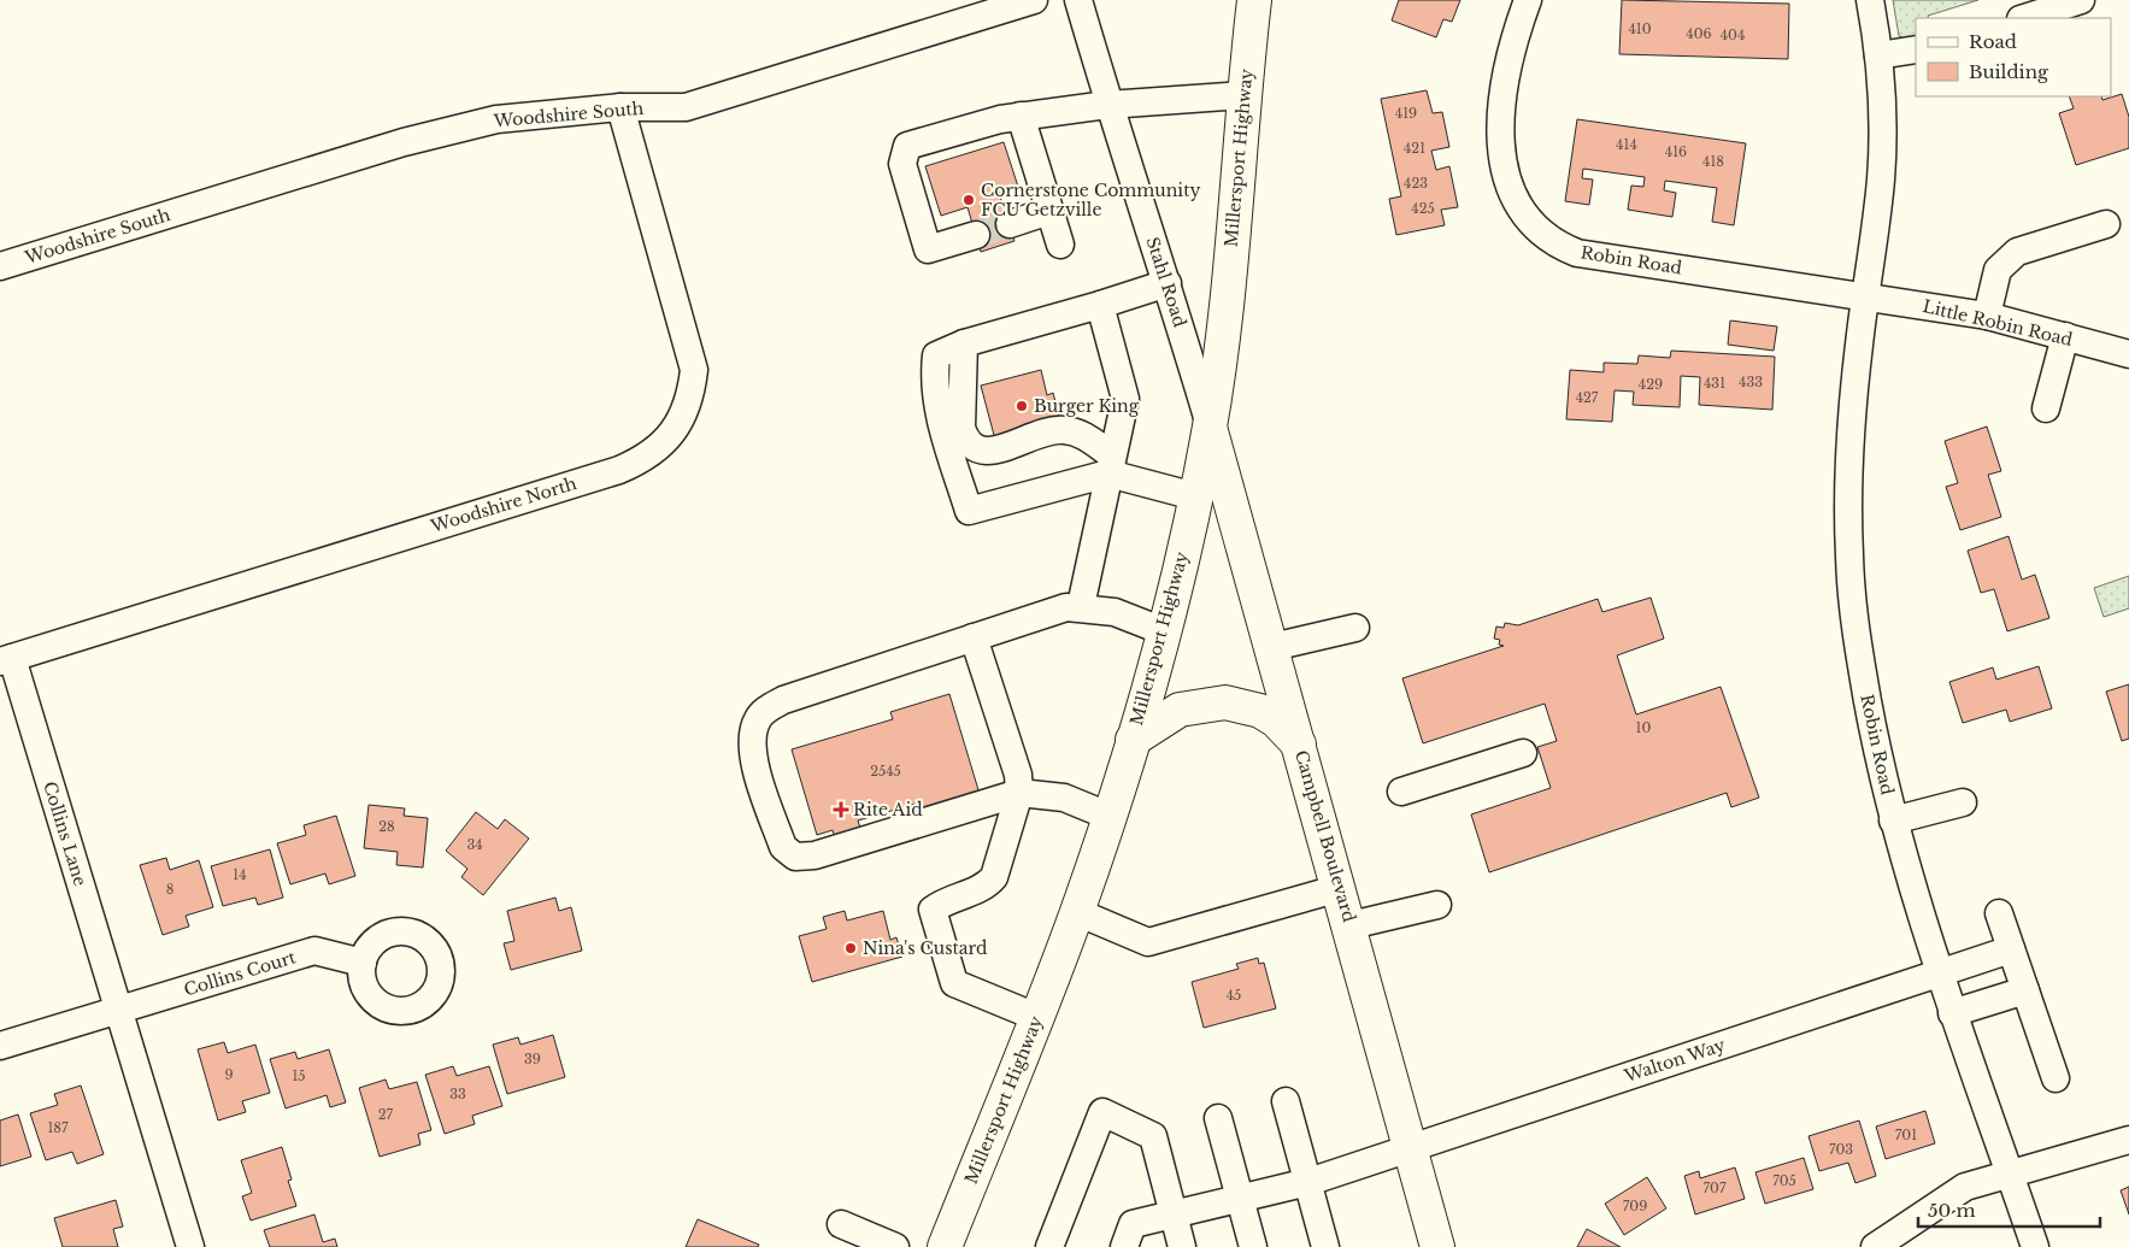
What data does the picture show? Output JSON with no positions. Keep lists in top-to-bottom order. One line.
{"streets":{"main road":["Millersport Highway","Campbell Boulevard"],"street":["Woodshire South","Robin Road","Stahl Road","Little Robin Road","Woodshire North","Collins Lane","Collins Court","Walton Way"]},"crossings":[["Woodshire South","Woodshire North"],["Millersport Highway","Stahl Road"],["Millersport Highway","Campbell Boulevard"],["Robin Road","Little Robin Road"],["Robin Road","Walton Way"],["Stahl Road","Campbell Boulevard"],["Woodshire North","Collins Lane"],["Collins Lane","Collins Court"],["Campbell Boulevard","Walton Way"]],"places":{"other":["Cornerstone Community FCU Getzville","Burger King","Nina's Custard"],"health":["Rite Aid"]},"house_numbers":["410","406","404","419","414","421","416","418","423","425","433","431","429","427","10","2545","28","34","14","8","45","39","9","15","33","27","187","701","703","705","707","709"],"legend":["Road","Building"],"scale_bar":"50 m"}
